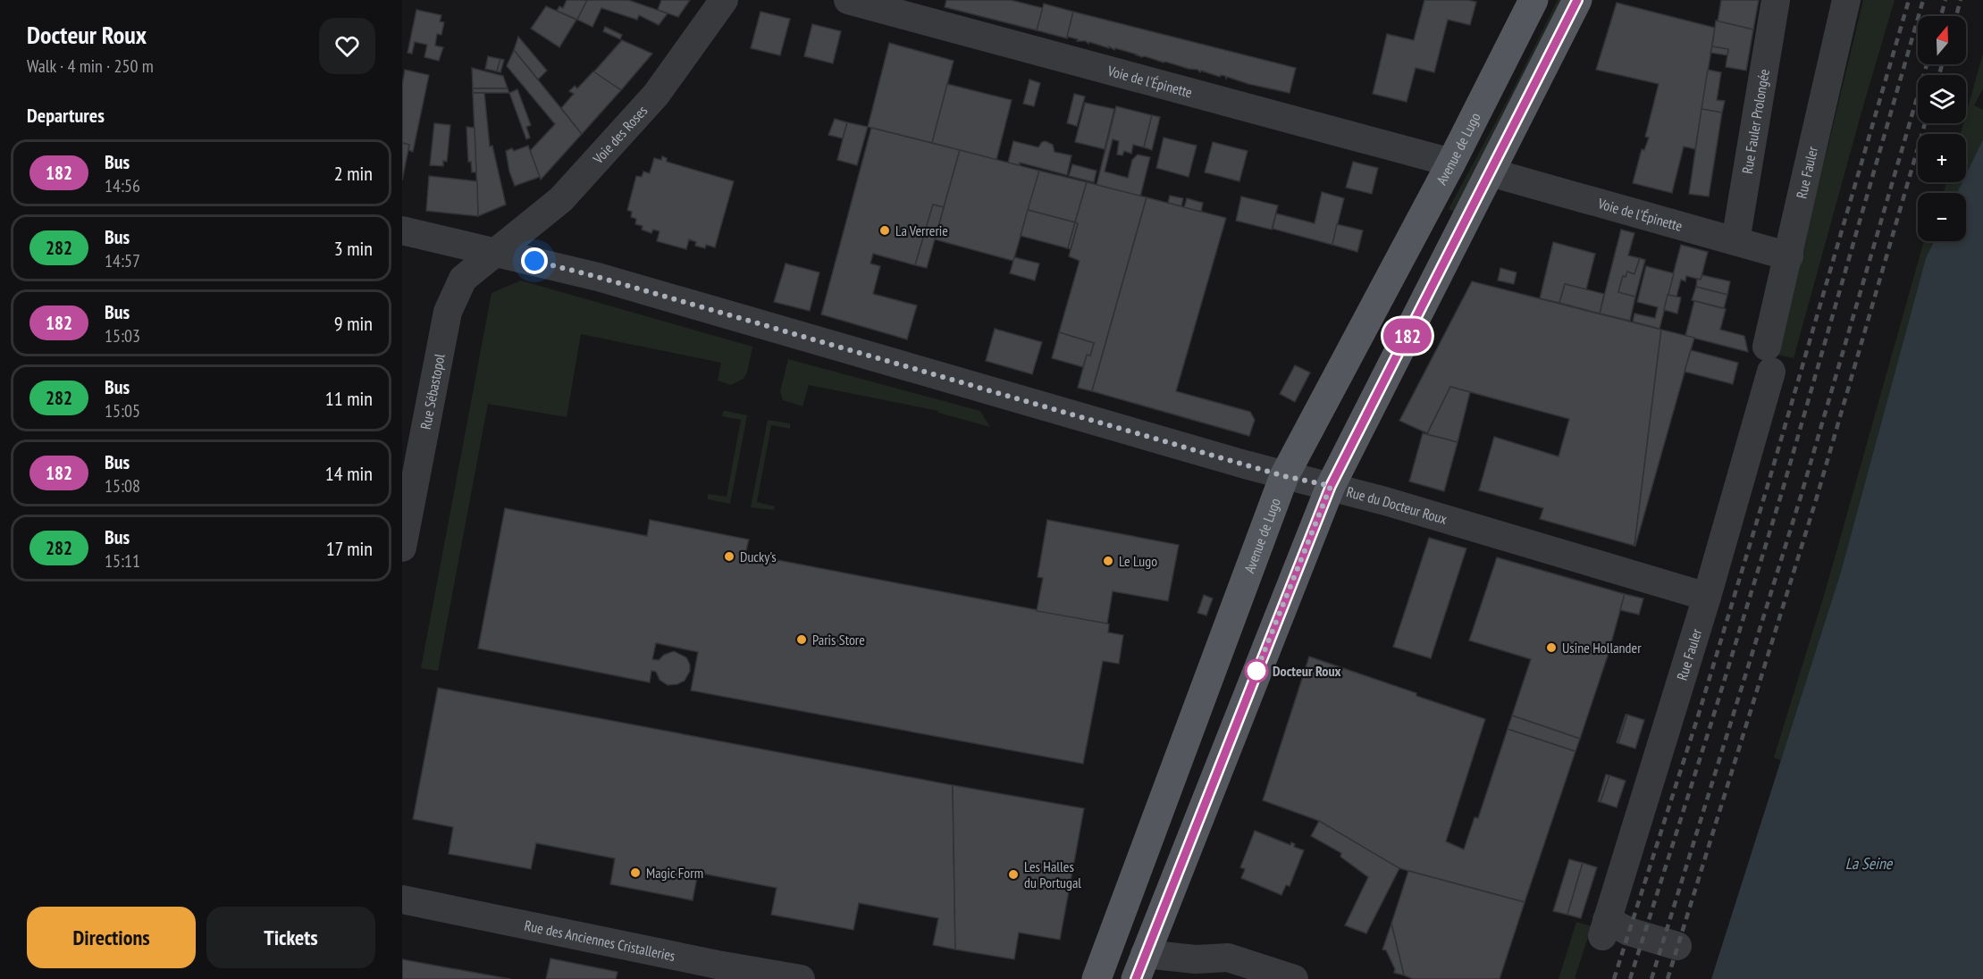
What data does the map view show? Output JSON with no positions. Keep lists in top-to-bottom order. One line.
{"streets":{"main road":["Avenue de Lugo"],"street":["Voie de l'Épinette","Rue Fauler Prolongée","Voie des Roses","Rue Fauler","Rue Sébastopol","Rue du Docteur Roux","Rue des Anciennes Cristalleries"]},"crossings":[["Voie de l'Épinette","Rue Fauler Prolongée"],["Voie de l'Épinette","Avenue de Lugo"],["Voie de l'Épinette","Rue Fauler"],["Voie des Roses","Rue Sébastopol"],["Voie des Roses","Rue du Docteur Roux"],["Avenue de Lugo","Rue du Docteur Roux"],["Rue Fauler","Rue du Docteur Roux"],["Rue Sébastopol","Rue du Docteur Roux"]],"water":["La Seine"],"places":["La Verrerie","Ducky's","Le Lugo","Paris Store","Usine Hollander","Docteur Roux","Magic Form","Les Halles du Portugal"],"lines":["bus line 182"],"north":"top","page":{"heading":[["Docteur Roux","Walk · 4 min · 250 m"],"Departures"],"on_map":"182","map_buttons":["+","−"],"list":[{"mark":"182","name":"Bus","note":"14:56","value":"2 min"},{"mark":"282","name":"Bus","note":"14:57","value":"3 min"},{"mark":"182","name":"Bus","note":"15:03","value":"9 min"},{"mark":"282","name":"Bus","note":"15:05","value":"11 min"},{"mark":"182","name":"Bus","note":"15:08","value":"14 min"},{"mark":"282","name":"Bus","note":"15:11","value":"17 min"}],"buttons":["Directions","Tickets"]}}
